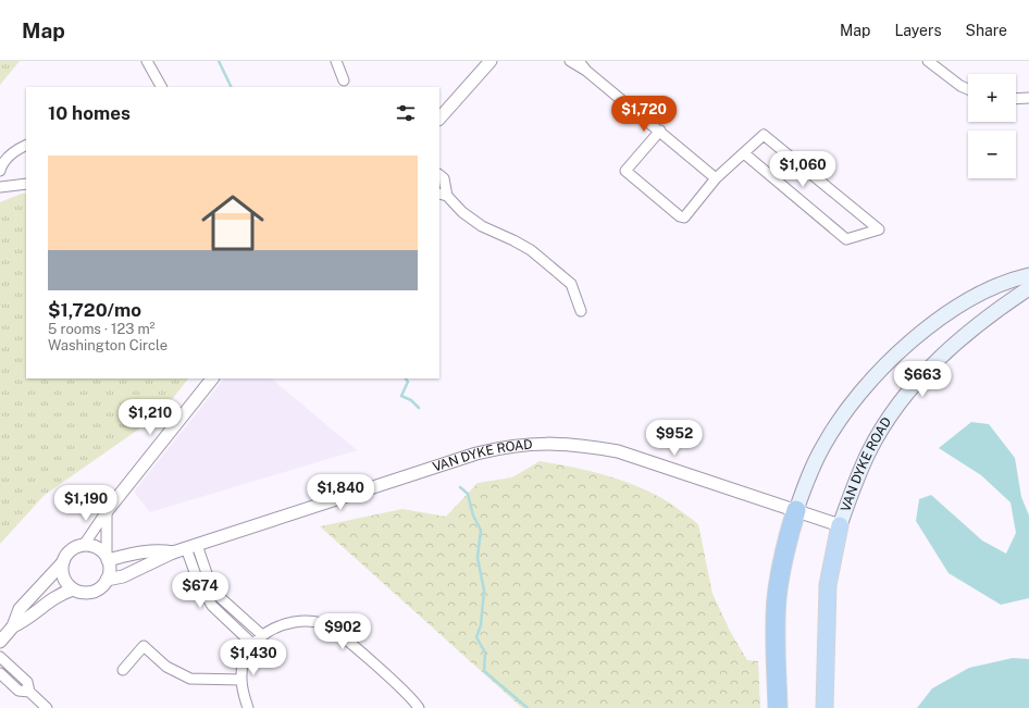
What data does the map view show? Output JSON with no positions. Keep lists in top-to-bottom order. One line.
{"streets":{"main road":["VAN DYKE ROAD"]},"page":{"header":"Map","nav":["Map","Layers","Share"],"map_buttons":["+","−"],"heading":"10 homes","price":["$1,720","$1,060","$663","$1,210","$952","$1,840","$1,190","$674","$902","$1,430"],"list":[{"name":"$1,720/mo","note":"5 rooms · 123 m² · Washington Circle"}]}}
